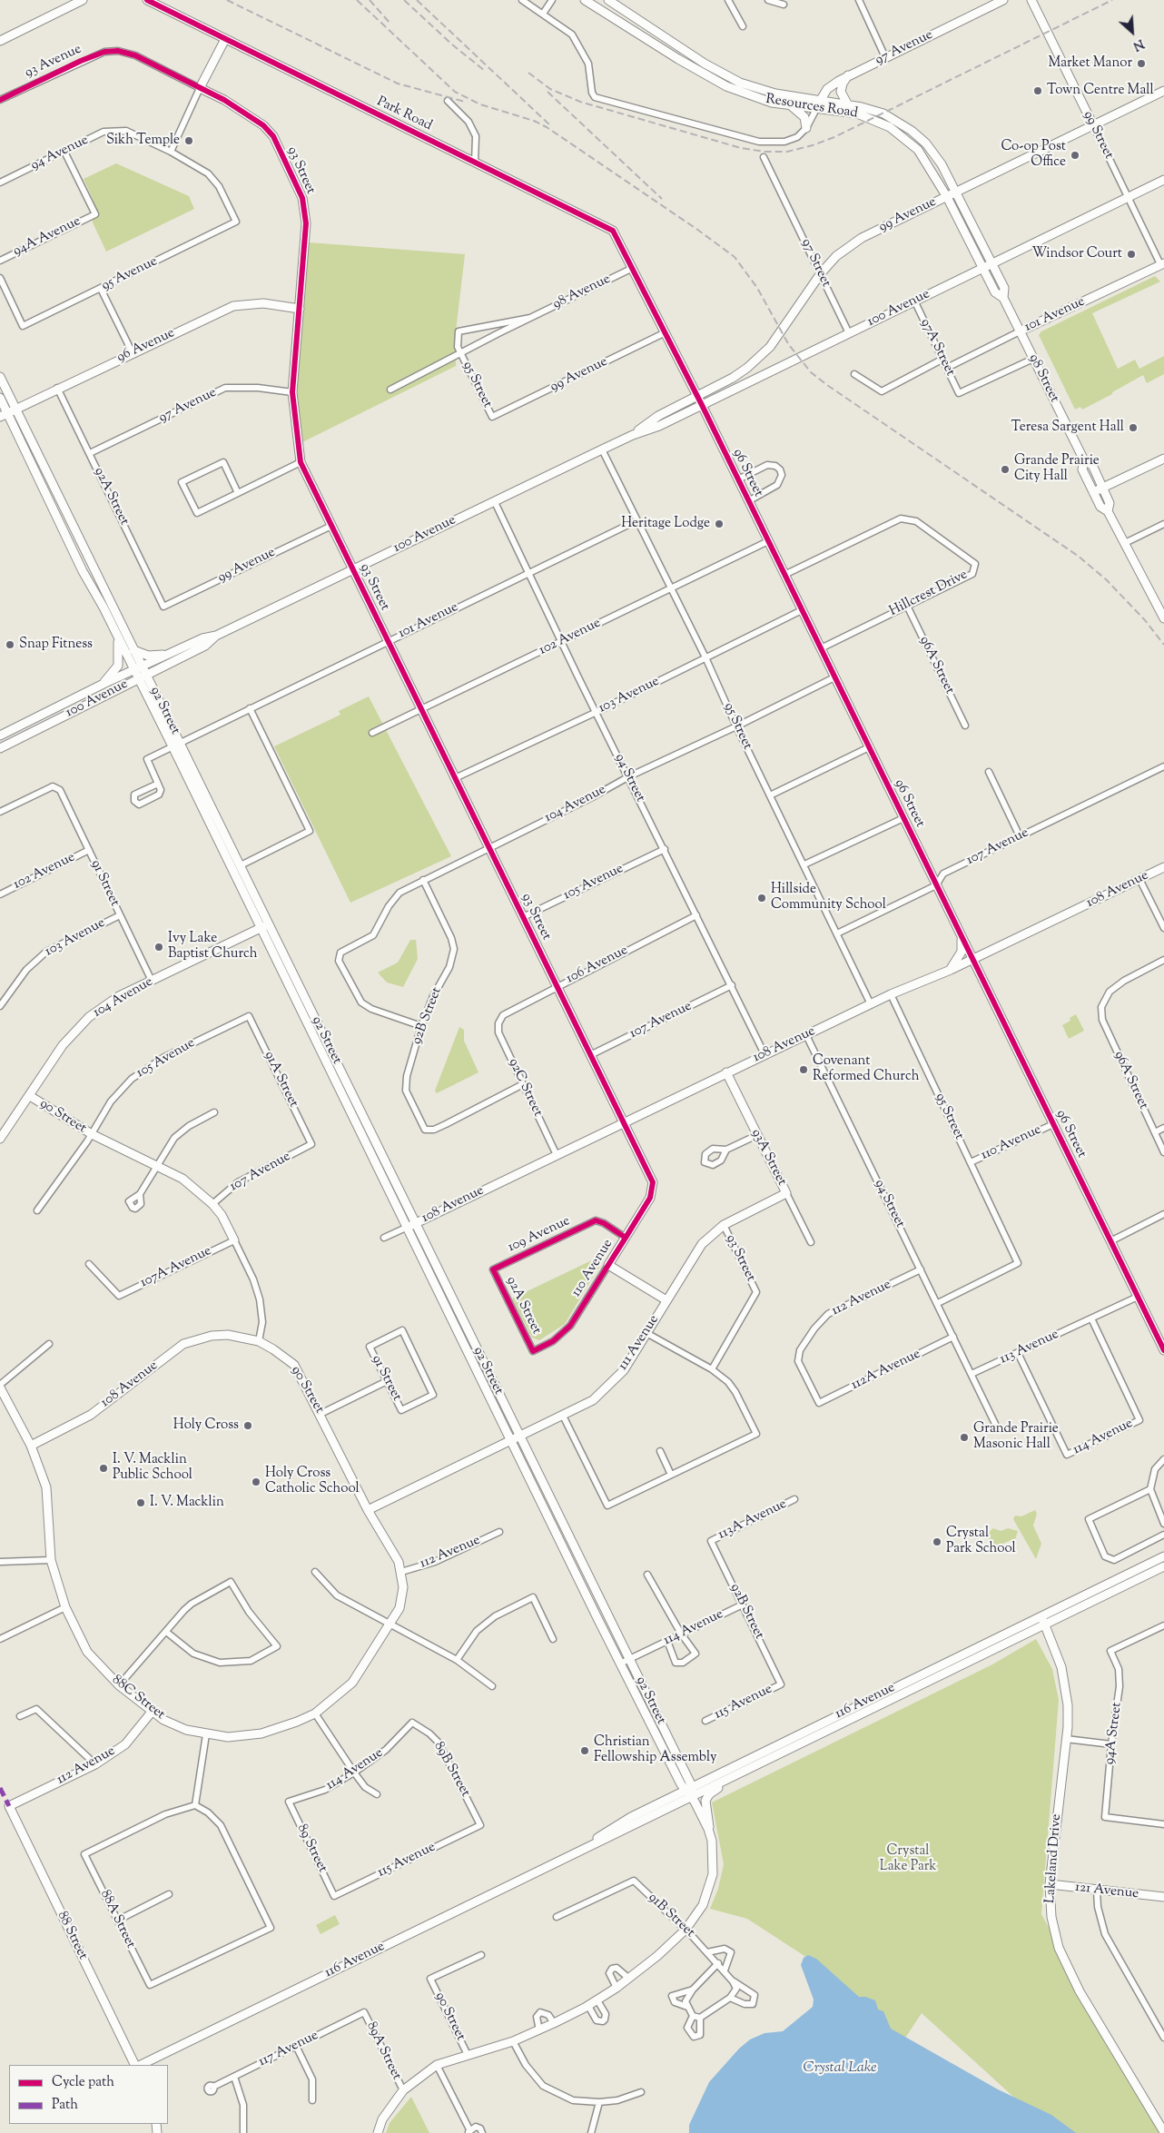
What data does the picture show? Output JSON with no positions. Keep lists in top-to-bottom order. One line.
{"streets":{"street":["97 Avenue","93 Avenue","Resources Road","Park Road","99 Street","94 Avenue","93 Street","99 Avenue","94A Avenue","97 Street","95 Avenue","98 Avenue","100 Avenue","101 Avenue","96 Avenue","97A Street","98 Street","95 Street","96 Street","92A Street","Hillcrest Drive","102 Avenue","96A Street","103 Avenue","92 Street","94 Street","104 Avenue","107 Avenue","105 Avenue","91 Street","108 Avenue","106 Avenue","92B Street","91A Street","92C Street","90 Street","110 Avenue","93A Street","109 Avenue","107A Avenue","112 Avenue","111 Avenue","113 Avenue","112A Avenue","114 Avenue","113A Avenue","88C Street","116 Avenue","115 Avenue","94A Street","89B Street","89 Street","Lakeland Drive","121 Avenue","91B Street","88A Street","88 Street","117 Avenue","89A Street"]},"crossings":[["97 Avenue","Resources Road"],["97 Avenue","93 Street"],["97 Avenue","92A Street"],["93 Avenue","93 Street"],["Resources Road","99 Avenue"],["Resources Road","98 Street"],["Park Road","98 Avenue"],["Park Road","96 Street"],["99 Street","99 Avenue"],["99 Street","100 Avenue"],["99 Street","101 Avenue"],["94 Avenue","94A Avenue"],["94 Avenue","95 Avenue"],["93 Street","99 Avenue"],["93 Street","100 Avenue"],["93 Street","101 Avenue"],["93 Street","96 Avenue"],["93 Street","102 Avenue"],["93 Street","103 Avenue"],["93 Street","104 Avenue"],["93 Street","107 Avenue"],["93 Street","105 Avenue"],["93 Street","108 Avenue"],["93 Street","106 Avenue"],["93 Street","110 Avenue"],["93 Street","111 Avenue"],["99 Avenue","97 Street"],["99 Avenue","100 Avenue"],["99 Avenue","98 Street"],["99 Avenue","95 Street"],["99 Avenue","96 Street"],["99 Avenue","92A Street"],["97 Street","100 Avenue"],["98 Avenue","95 Street"],["98 Avenue","96 Street"],["100 Avenue","97A Street"],["100 Avenue","98 Street"],["100 Avenue","95 Street"],["100 Avenue","96 Street"],["100 Avenue","92 Street"],["100 Avenue","94 Street"],["101 Avenue","97A Street"],["101 Avenue","98 Street"],["101 Avenue","95 Street"],["101 Avenue","92 Street"],["101 Avenue","94 Street"],["96 Avenue","92A Street"],["96 Avenue","92 Street"],["97A Street","98 Street"],["95 Street","102 Avenue"],["95 Street","103 Avenue"],["95 Street","94 Street"],["95 Street","104 Avenue"],["95 Street","107 Avenue"],["95 Street","108 Avenue"],["95 Street","110 Avenue"],["96 Street","Hillcrest Drive"],["96 Street","102 Avenue"],["96 Street","103 Avenue"],["96 Street","104 Avenue"],["96 Street","107 Avenue"],["96 Street","108 Avenue"],["96 Street","110 Avenue"],["96 Street","113 Avenue"],["92A Street","110 Avenue"],["92A Street","109 Avenue"],["Hillcrest Drive","96A Street"],["102 Avenue","94 Street"],["102 Avenue","91 Street"],["103 Avenue","94 Street"],["103 Avenue","91 Street"],["92 Street","104 Avenue"],["92 Street","108 Avenue"],["92 Street","111 Avenue"],["92 Street","114 Avenue"],["92 Street","116 Avenue"],["94 Street","104 Avenue"],["94 Street","107 Avenue"],["94 Street","105 Avenue"],["94 Street","108 Avenue"],["94 Street","106 Avenue"],["94 Street","112 Avenue"],["94 Street","113 Avenue"],["94 Street","112A Avenue"],["104 Avenue","91 Street"],["104 Avenue","92B Street"],["104 Avenue","90 Street"],["107 Avenue","91A Street"],["107 Avenue","90 Street"],["105 Avenue","91A Street"],["105 Avenue","90 Street"],["108 Avenue","92C Street"],["108 Avenue","90 Street"],["108 Avenue","93A Street"],["108 Avenue","88C Street"],["106 Avenue","92C Street"],["92B Street","92C Street"],["92B Street","114 Avenue"],["92B Street","113A Avenue"],["92B Street","115 Avenue"],["90 Street","107A Avenue"],["90 Street","112 Avenue"],["90 Street","111 Avenue"],["110 Avenue","109 Avenue"],["93A Street","111 Avenue"],["112 Avenue","112A Avenue"],["112 Avenue","88C Street"],["112 Avenue","88 Street"],["113 Avenue","114 Avenue"],["114 Avenue","89B Street"],["114 Avenue","89 Street"],["116 Avenue","Lakeland Drive"],["115 Avenue","89B Street"],["115 Avenue","89 Street"],["Lakeland Drive","121 Avenue"],["117 Avenue","89A Street"]],"water":["Crystal Lake"],"parks":["Crystal Lake Park"],"places":["Market Manor","Town Centre Mall","Sikh Temple","Co-op Post Office","Windsor Court","Teresa Sargent Hall","Grande Prairie City Hall","Heritage Lodge","Snap Fitness","Hillside Community School","Ivy Lake Baptist Church","Covenant Reformed Church","Holy Cross","Grande Prairie Masonic Hall","I. V. Macklin Public School","Holy Cross Catholic School","I. V. Macklin","Crystal Park School","Christian Fellowship Assembly"],"legend":["Cycle path","Path"],"north":"bottom right"}
